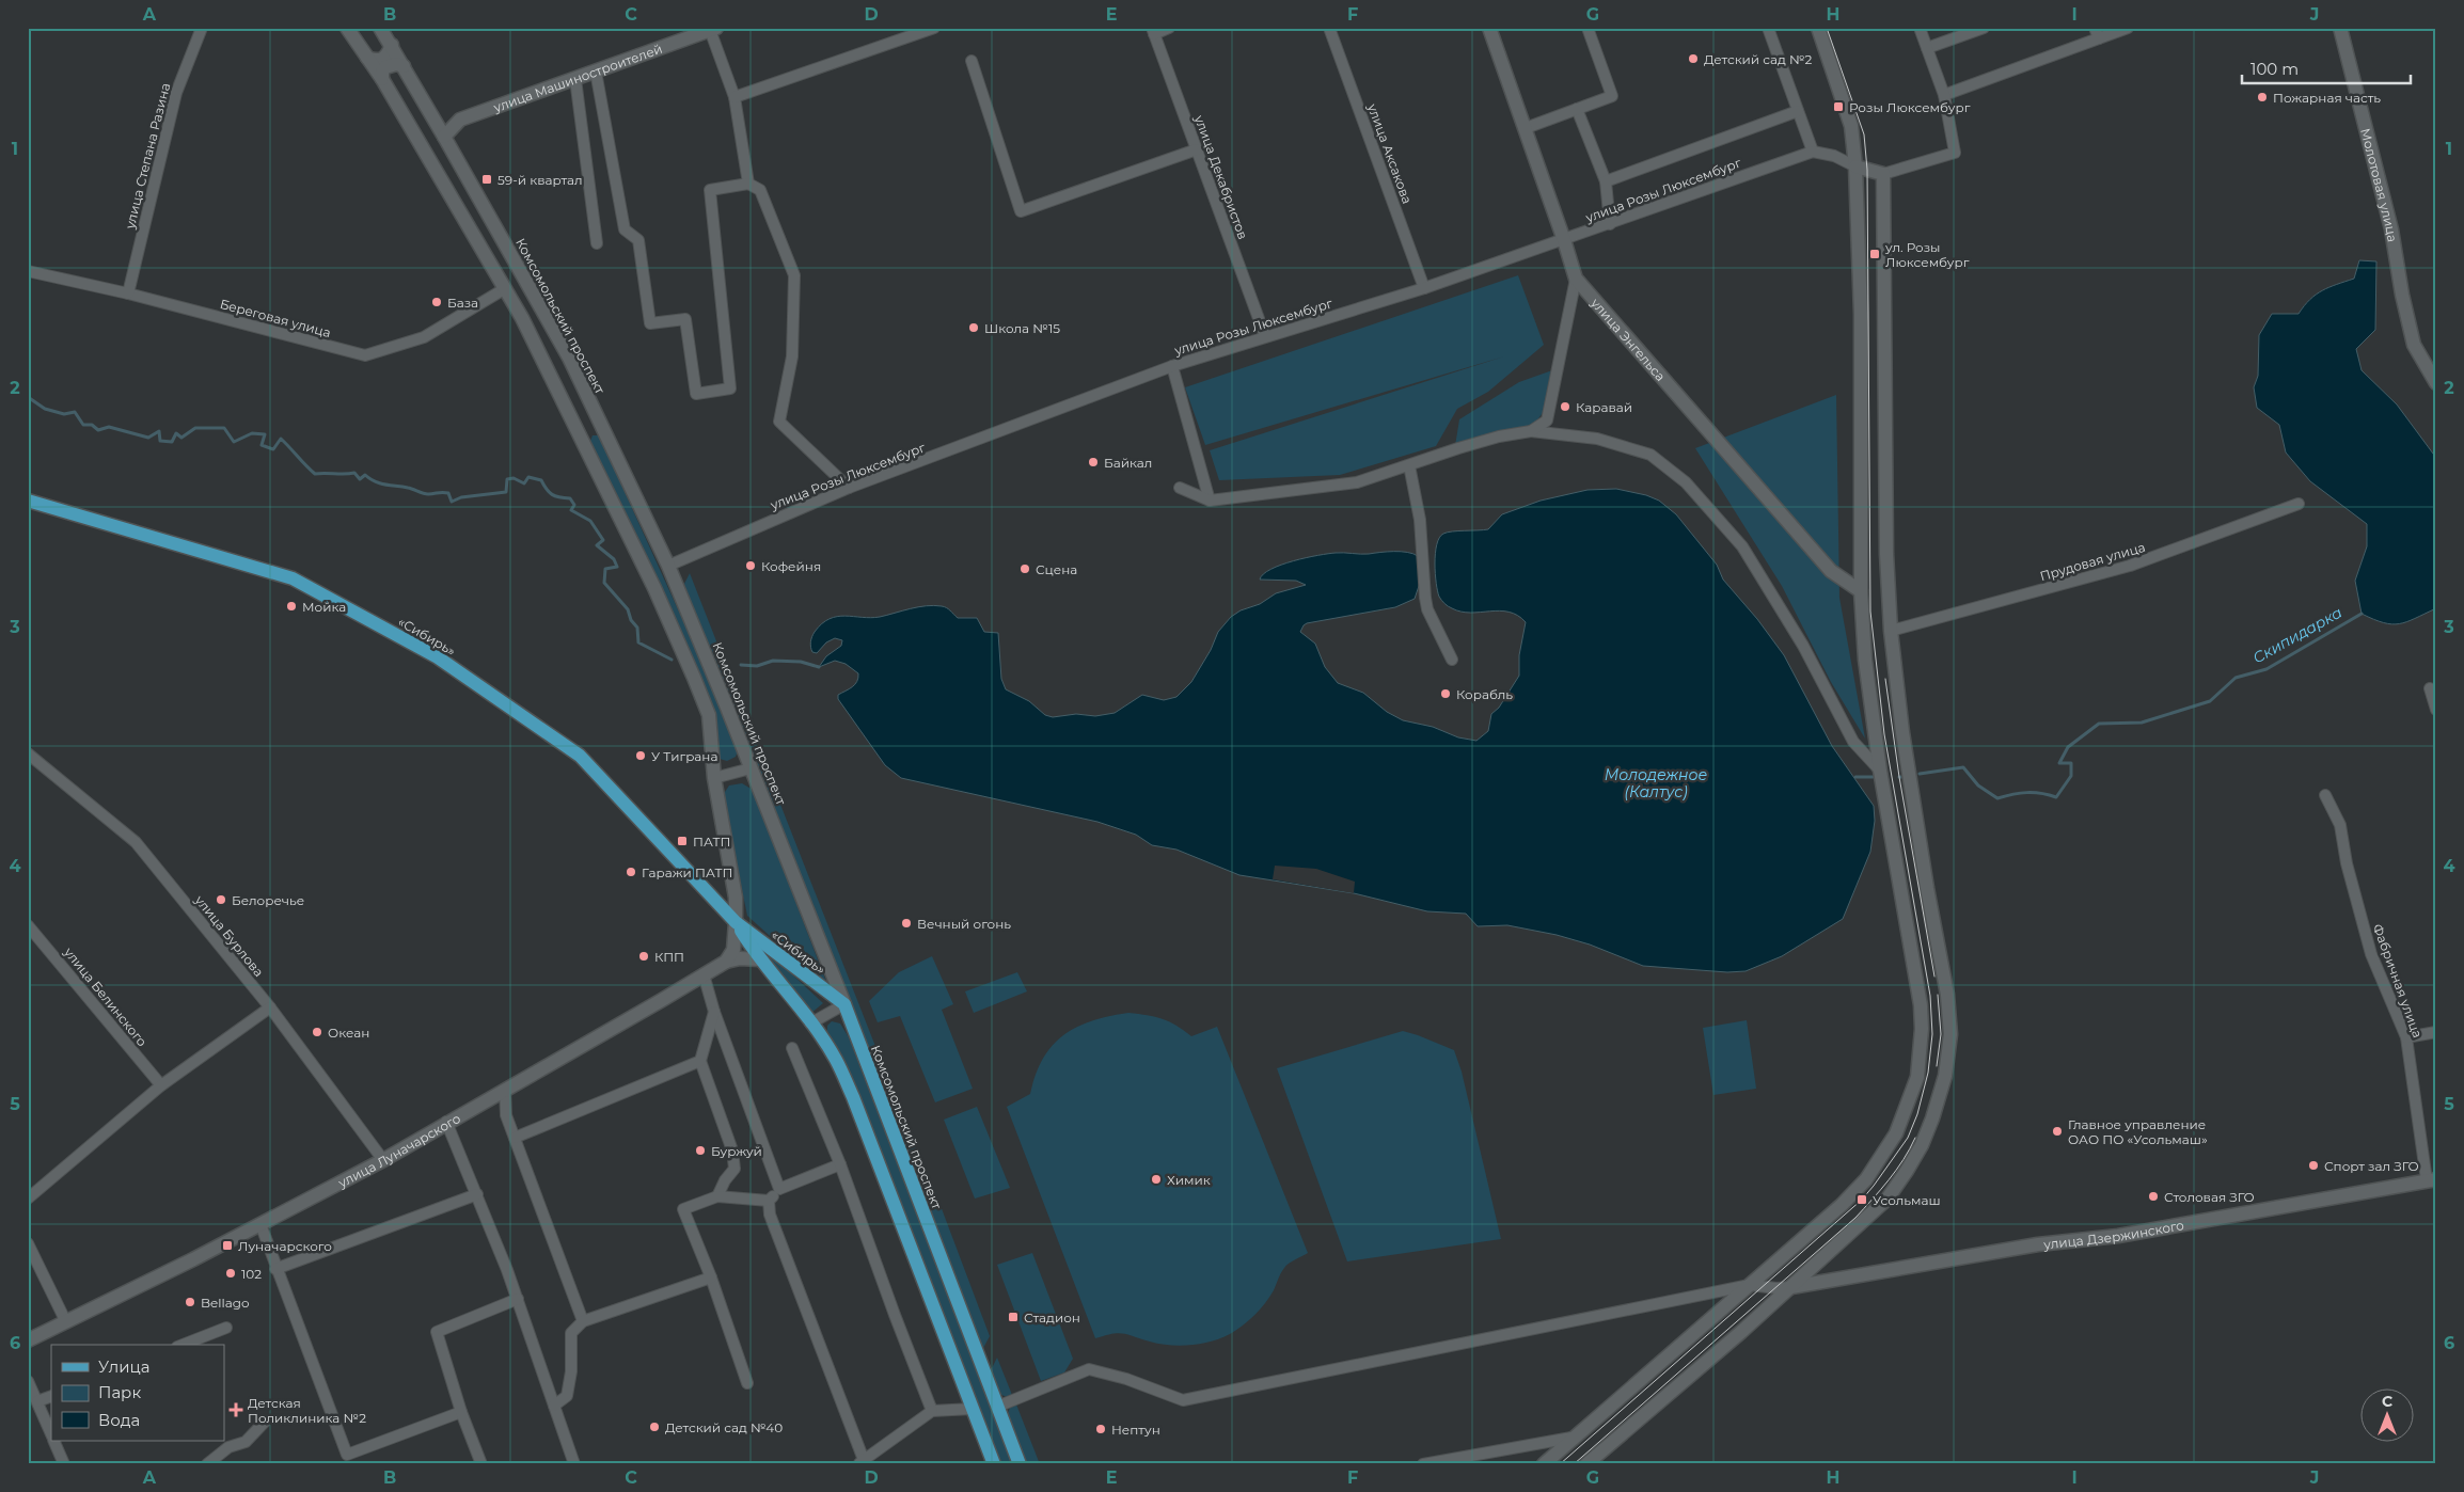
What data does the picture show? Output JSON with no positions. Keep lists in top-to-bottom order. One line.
{"streets":{"main road":["улица Машиностроителей","Молотовая улица","Комсомольский проспект","улица Энгельса","«Сибирь»","улица Луначарского","улица Дзержинского"],"street":["улица Аксакова","улица Степана Разина","улица Декабристов","улица Розы Люксембург","Береговая улица","Прудовая улица","улица Бурлова","Фабричная улица","улица Белинского"]},"crossings":[["улица Машиностроителей","Комсомольский проспект"],["улица Аксакова","улица Розы Люксембург"],["улица Степана Разина","Береговая улица"],["улица Декабристов","улица Розы Люксембург"],["улица Розы Люксембург","Комсомольский проспект"],["улица Розы Люксембург","улица Энгельса"],["Комсомольский проспект","«Сибирь»"],["улица Бурлова","улица Луначарского"],["Фабричная улица","улица Дзержинского"]],"water":["Скипидарка","Молодежное (Калтус)"],"places":{"other":["Детский сад №2","Пожарная часть","База","Школа №15","Каравай","Байкал","Кофейня","Сцена","Мойка","Корабль","У Тиграна","Гаражи ПАТП","Белоречье","Вечный огонь","КПП","Океан","Главное управление ОАО ПО «Усольмаш»","Буржуй","Спорт зал ЗГО","Химик","Столовая ЗГО","102","Bellago","Детский сад №40","Нептун"],"transit":["Розы Люксембург","59-й квартал","ул. Розы Люксембург","ПАТП","Усольмаш","Луначарского","Стадион"],"health":["Детская Поликлиника №2"]},"legend":["Улица","Парк","Вода"],"scale_bar":"100 m","north":"top","grid":{"columns":["A","B","C","D","E","F","G","H","I","J"],"rows":["1","2","3","4","5","6"]}}
